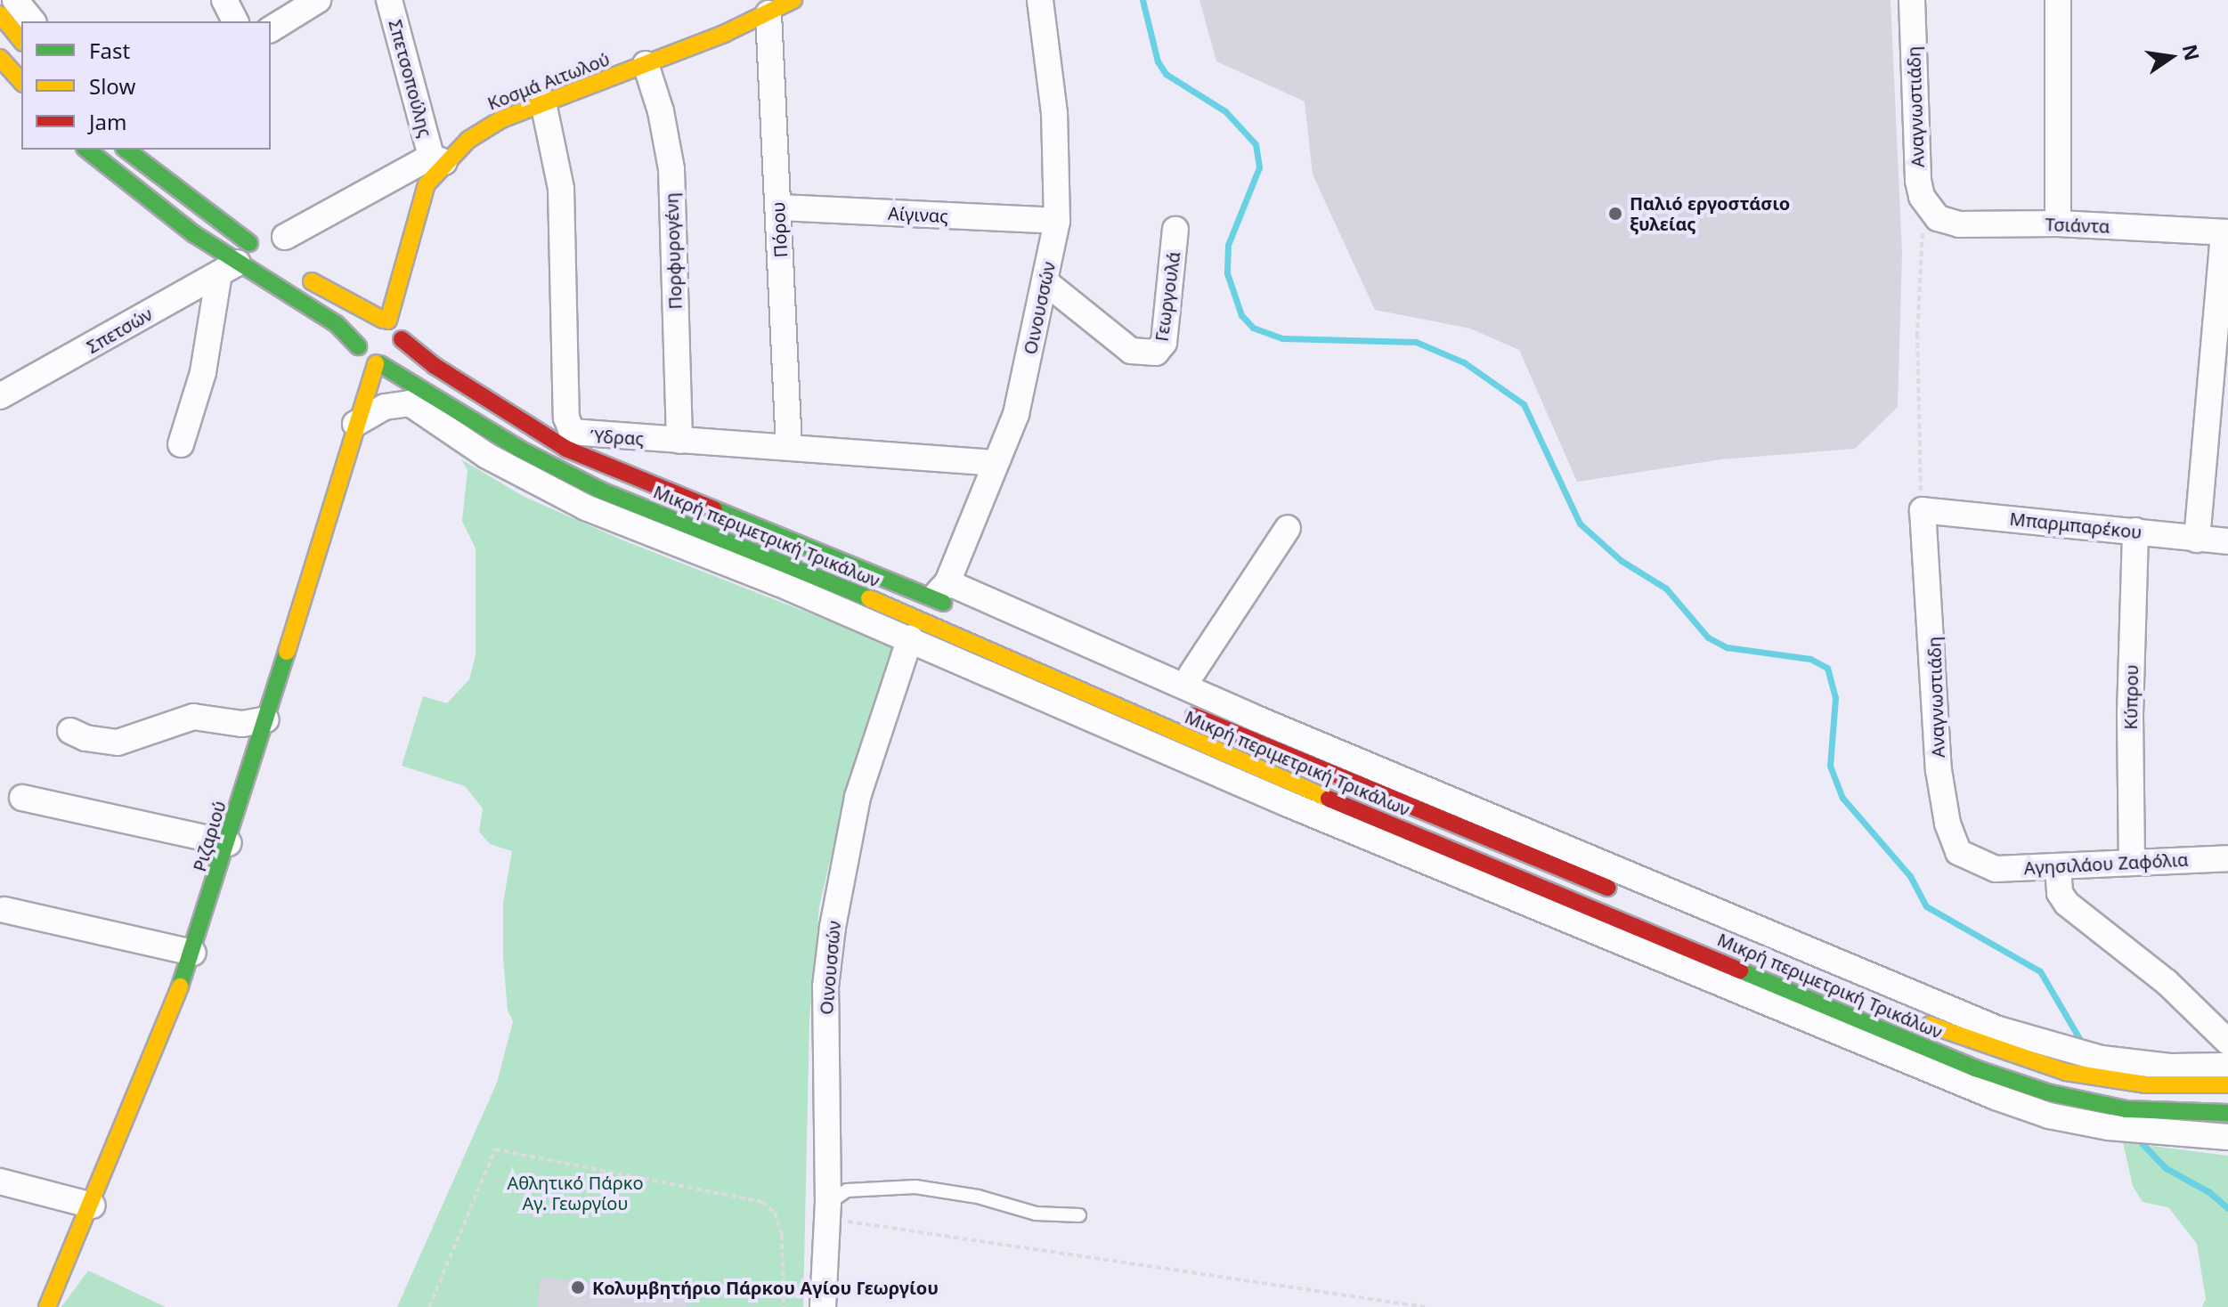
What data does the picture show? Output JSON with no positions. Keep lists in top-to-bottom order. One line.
{"streets":{"main road":["Κοσμά Αιτωλού","Μικρή περιμετρική Τρικάλων","Ριζαριού"],"street":["Σπετσοπούλης","Αναγνωστιάδη","Αίγινας","Τσιάντα","Πόρου","Πορφυρογένη","Γεωργουλά","Οινουσσών","Σπετσών","Ύδρας","Μπαρμπαρέκου","Κύπρου","Αγησιλάου Ζαφόλια"]},"crossings":[["Σπετσοπούλης","Κοσμά Αιτωλού"],["Κοσμά Αιτωλού","Πόρου"],["Κοσμά Αιτωλού","Πορφυρογένη"],["Κοσμά Αιτωλού","Ύδρας"],["Κοσμά Αιτωλού","Μικρή περιμετρική Τρικάλων"],["Κοσμά Αιτωλού","Ριζαριού"],["Αναγνωστιάδη","Τσιάντα"],["Αναγνωστιάδη","Μπαρμπαρέκου"],["Αναγνωστιάδη","Αγησιλάου Ζαφόλια"],["Αίγινας","Πόρου"],["Αίγινας","Οινουσσών"],["Πόρου","Ύδρας"],["Πορφυρογένη","Ύδρας"],["Γεωργουλά","Οινουσσών"],["Οινουσσών","Ύδρας"],["Οινουσσών","Μικρή περιμετρική Τρικάλων"],["Σπετσών","Μικρή περιμετρική Τρικάλων"],["Μπαρμπαρέκου","Κύπρου"],["Μικρή περιμετρική Τρικάλων","Ριζαριού"],["Κύπρου","Αγησιλάου Ζαφόλια"]],"parks":["Αθλητικό Πάρκο Αγ. Γεωργίου"],"places":["Παλιό εργοστάσιο ξυλείας","Κολυμβητήριο Πάρκου Αγίου Γεωργίου"],"legend":["Fast","Slow","Jam"],"north":"right"}
